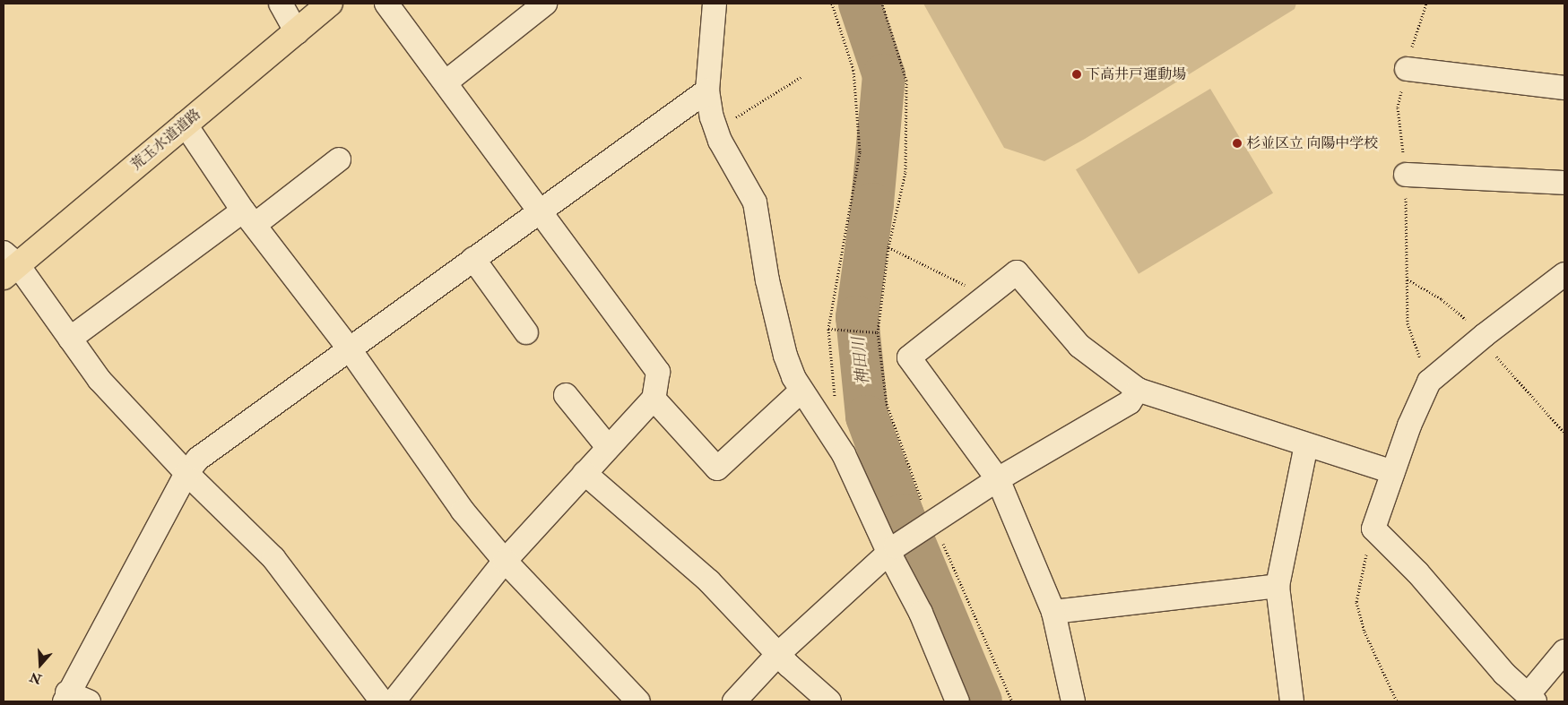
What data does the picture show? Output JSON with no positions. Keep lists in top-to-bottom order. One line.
{"streets":{"main road":["荒玉水道道路"]},"water":["神田川"],"places":["下高井戸運動場","杉並区立 向陽中学校"],"north":"bottom"}
